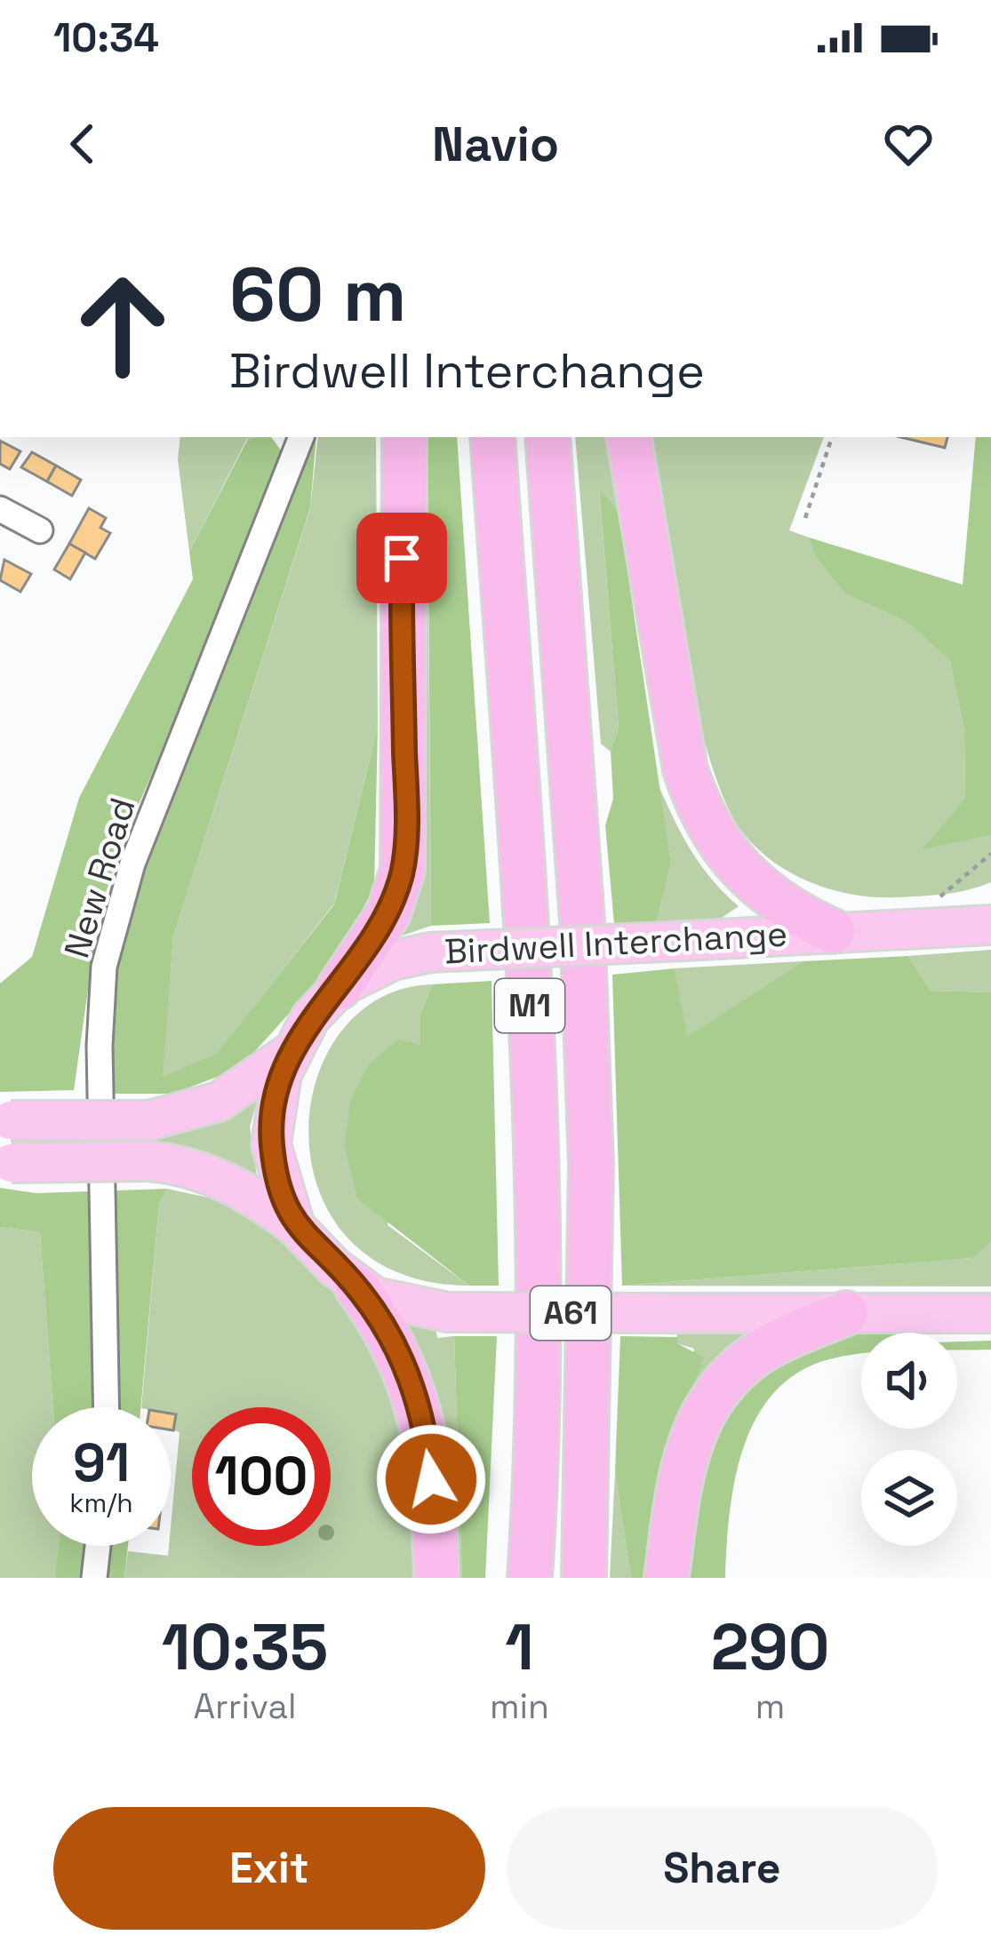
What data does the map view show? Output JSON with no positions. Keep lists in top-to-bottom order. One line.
{"streets":{"highway":["Birdwell Interchange","M1","A61"],"street":["New Road"]},"crossings":[["Birdwell Interchange","A61"]],"page":{"status":"10:34","header":"Navio","turn":["60 m","Birdwell Interchange"],"speed":"91 km/h","limit":"100","eta":["10:35","Arrival","1","min","290","m"],"buttons":["Exit","Share"]}}
